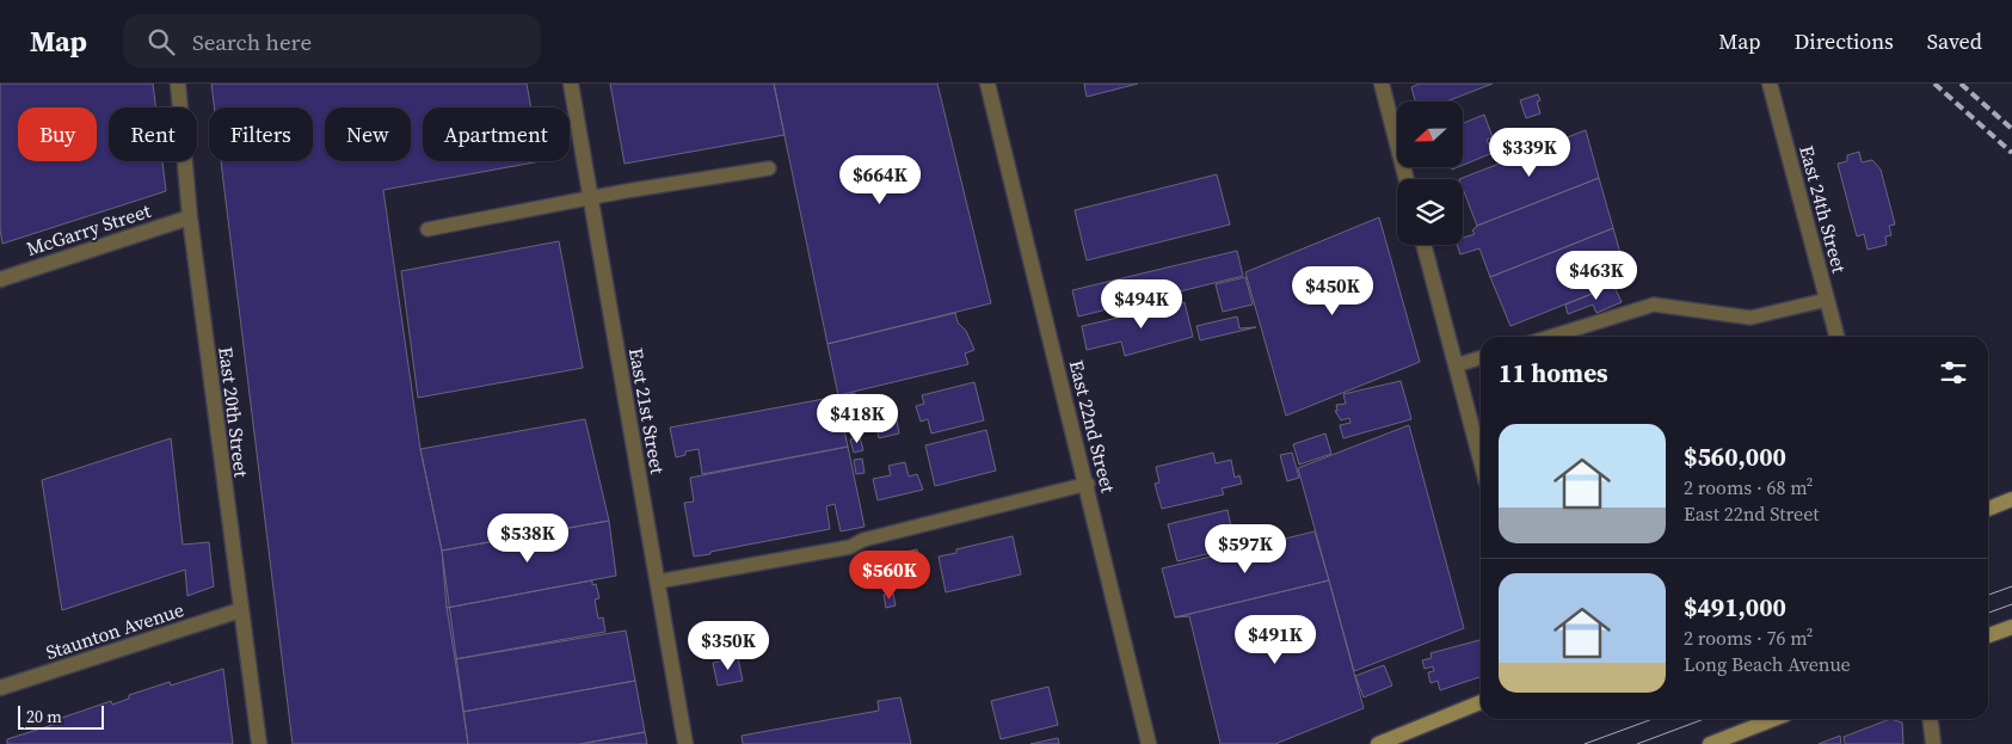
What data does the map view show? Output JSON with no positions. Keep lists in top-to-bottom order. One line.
{"streets":{"street":["East 24th Street","McGarry Street","East 21st Street","East 20th Street","East 22nd Street","Staunton Avenue"]},"crossings":[["McGarry Street","East 20th Street"],["East 20th Street","Staunton Avenue"]],"scale_bar":"20 m","north":"left","page":{"header":"Map","search":"Search here","nav":["Map","Directions","Saved"],"chip":["Buy","Rent","Filters","New","Apartment"],"price":["$339K","$664K","$463K","$450K","$494K","$418K","$538K","$597K","$560K","$491K","$350K"],"heading":"11 homes","list":[{"name":"$560,000","note":"2 rooms · 68 m² · East 22nd Street"},{"name":"$491,000","note":"2 rooms · 76 m² · Long Beach Avenue"}],"scale":"20 m"}}
